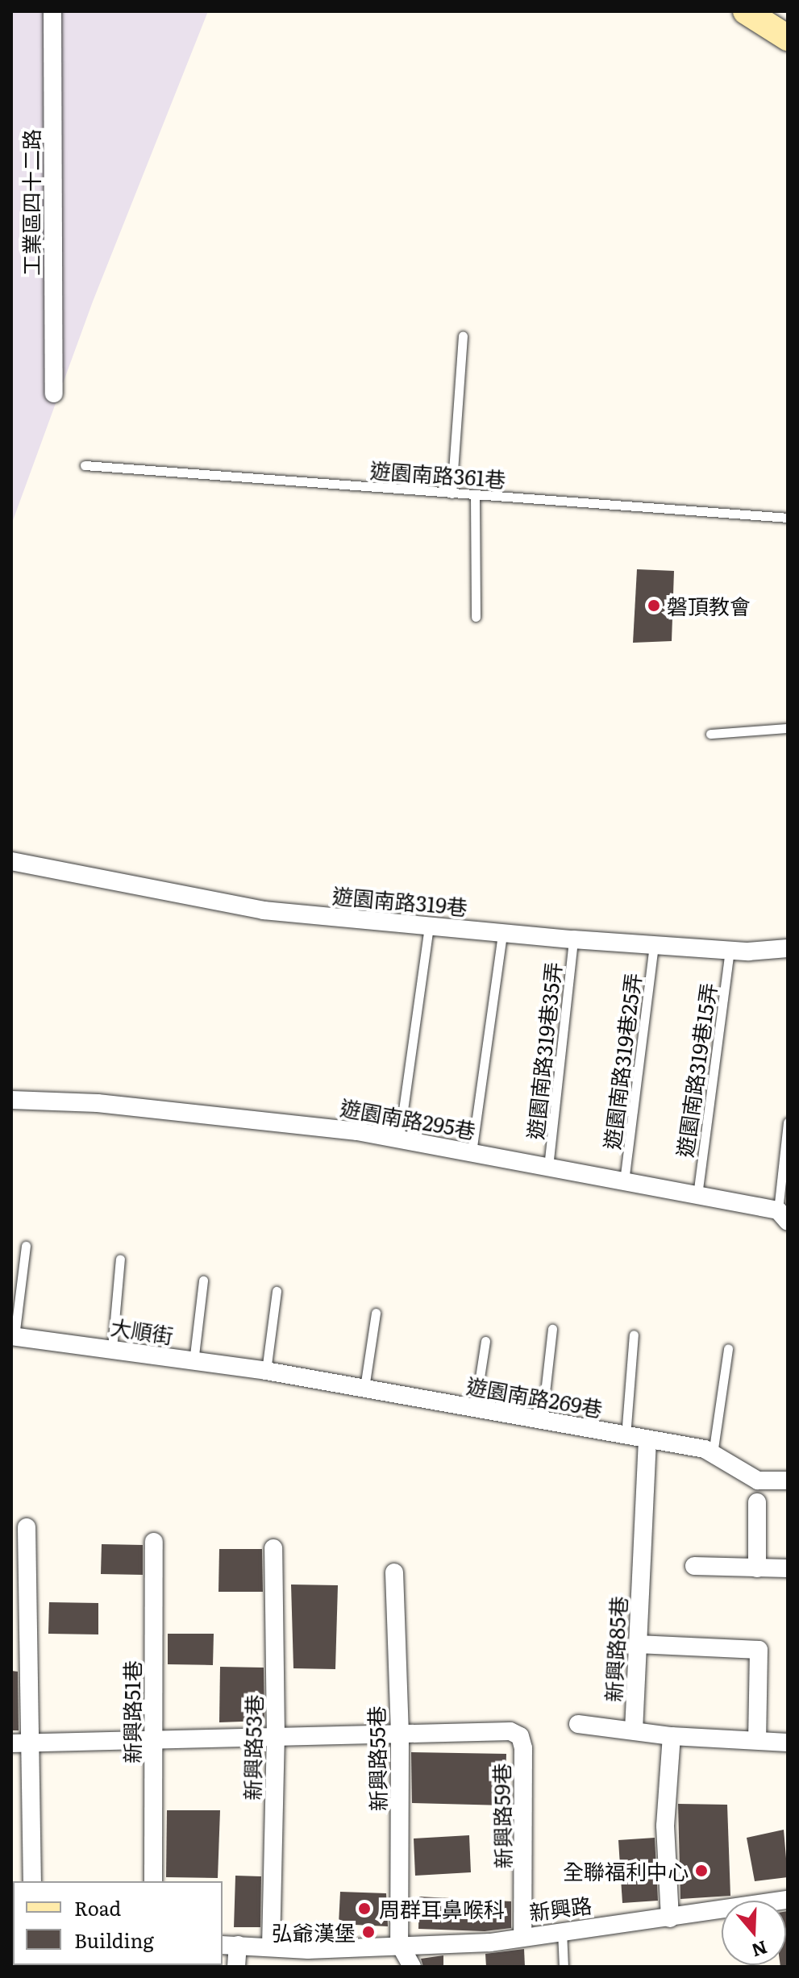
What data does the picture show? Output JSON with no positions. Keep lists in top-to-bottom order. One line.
{"streets":{"street":["工業區四十二路","遊園南路319巷","遊園南路295巷","大順街","遊園南路269巷","新興路85巷","新興路51巷","新興路53巷","新興路55巷","新興路59巷","新興路"],"lane":["遊園南路361巷","遊園南路319巷35弄","遊園南路319巷25弄","遊園南路319巷15弄"]},"crossings":[["遊園南路319巷","遊園南路319巷35弄"],["遊園南路319巷","遊園南路319巷25弄"],["遊園南路319巷","遊園南路319巷15弄"],["遊園南路319巷35弄","遊園南路295巷"],["遊園南路319巷25弄","遊園南路295巷"],["遊園南路319巷15弄","遊園南路295巷"],["大順街","遊園南路269巷"],["遊園南路269巷","新興路85巷"],["新興路53巷","新興路"],["新興路55巷","新興路59巷"],["新興路55巷","新興路"],["新興路59巷","新興路"]],"places":["磐頂教會","全聯福利中心","周群耳鼻喉科","弘爺漢堡"],"legend":["Road","Building"],"north":"bottom"}
